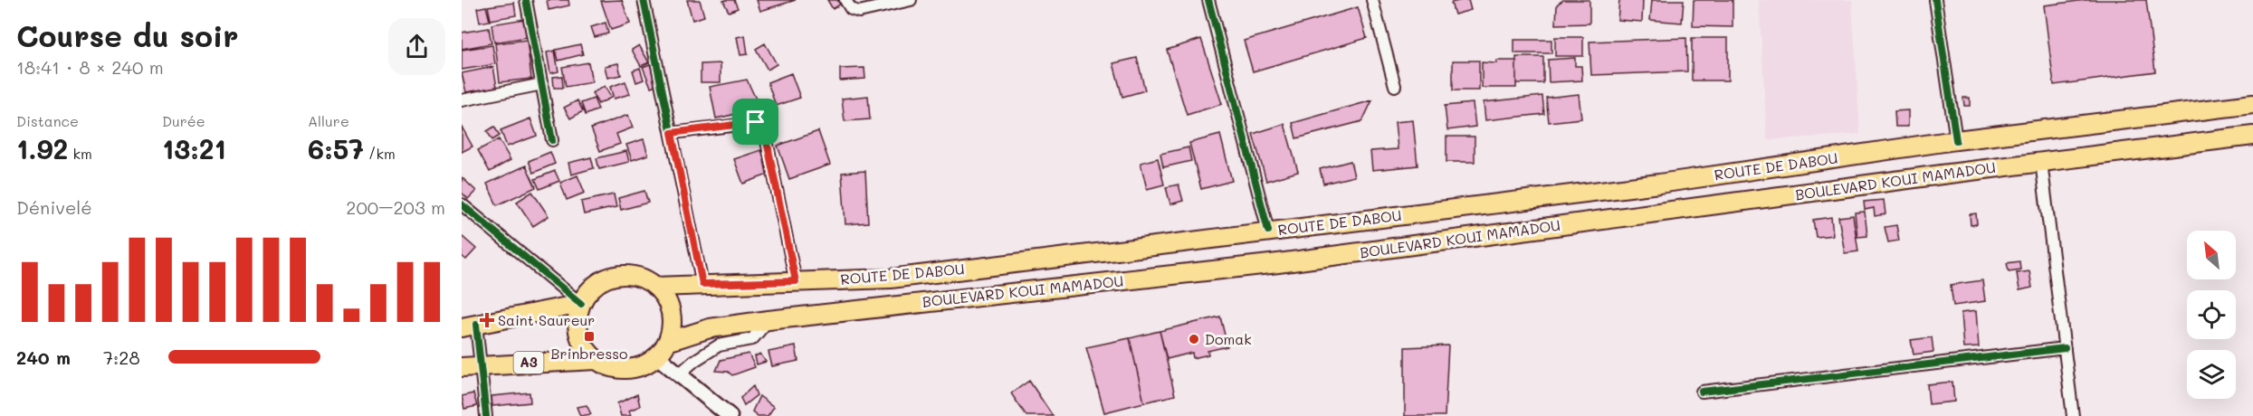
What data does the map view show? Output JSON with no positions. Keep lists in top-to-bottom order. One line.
{"streets":{"main road":["ROUTE DE DABOU","BOULEVARD KOUI MAMADOU","A3"]},"crossings":[["ROUTE DE DABOU","BOULEVARD KOUI MAMADOU"],["ROUTE DE DABOU","A3"],["BOULEVARD KOUI MAMADOU","A3"]],"places":{"health":["Saint Saureur"],"transit":["Brinbresso"],"other":["Domak"]},"north":"top left","page":{"heading":["Course du soir","18:41 · 8 × 240 m"],"stats":[["Distance","1.92 km"],["Durée","13:21"],["Allure","6:57 /km"]],"chart":["Dénivelé","200–203 m"],"list":[{"name":"240 m","note":"7:28"}]}}
